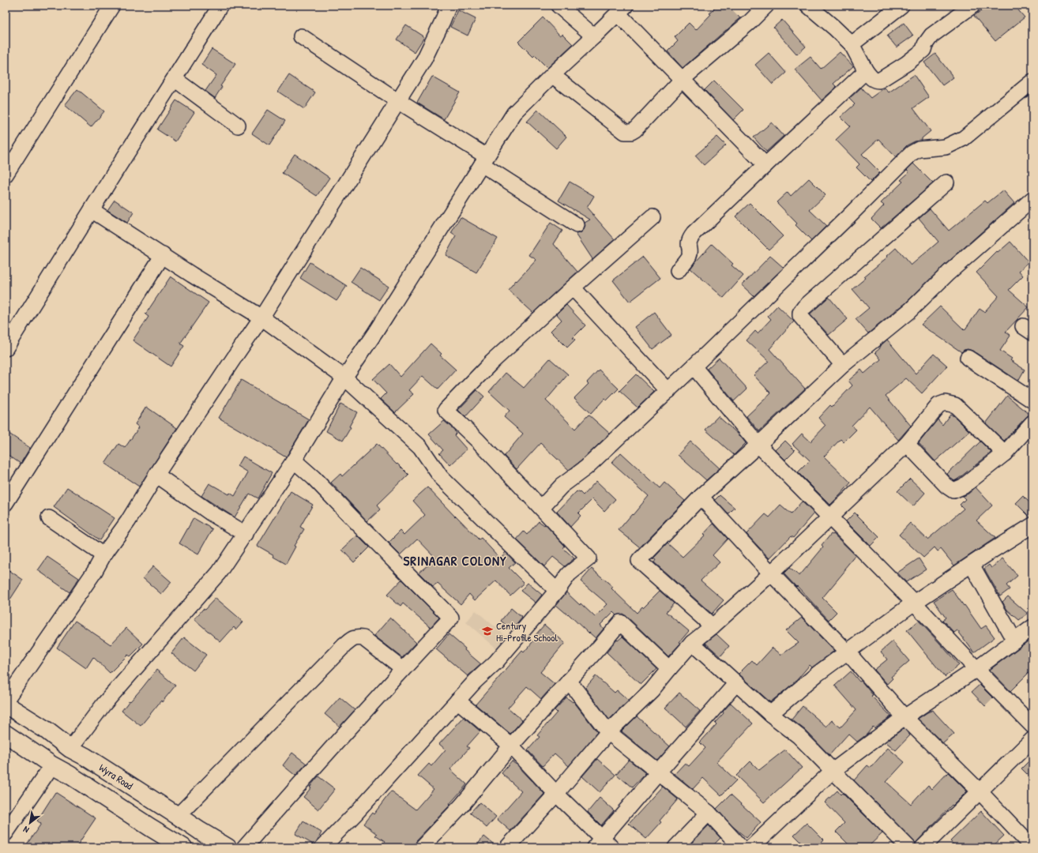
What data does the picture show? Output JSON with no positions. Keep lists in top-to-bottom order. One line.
{"streets":{"main road":["Wyra Road"]},"districts":["SRINAGAR COLONY"],"places":{"school or university":["Century Hi-Profile School"]},"north":"bottom left"}
